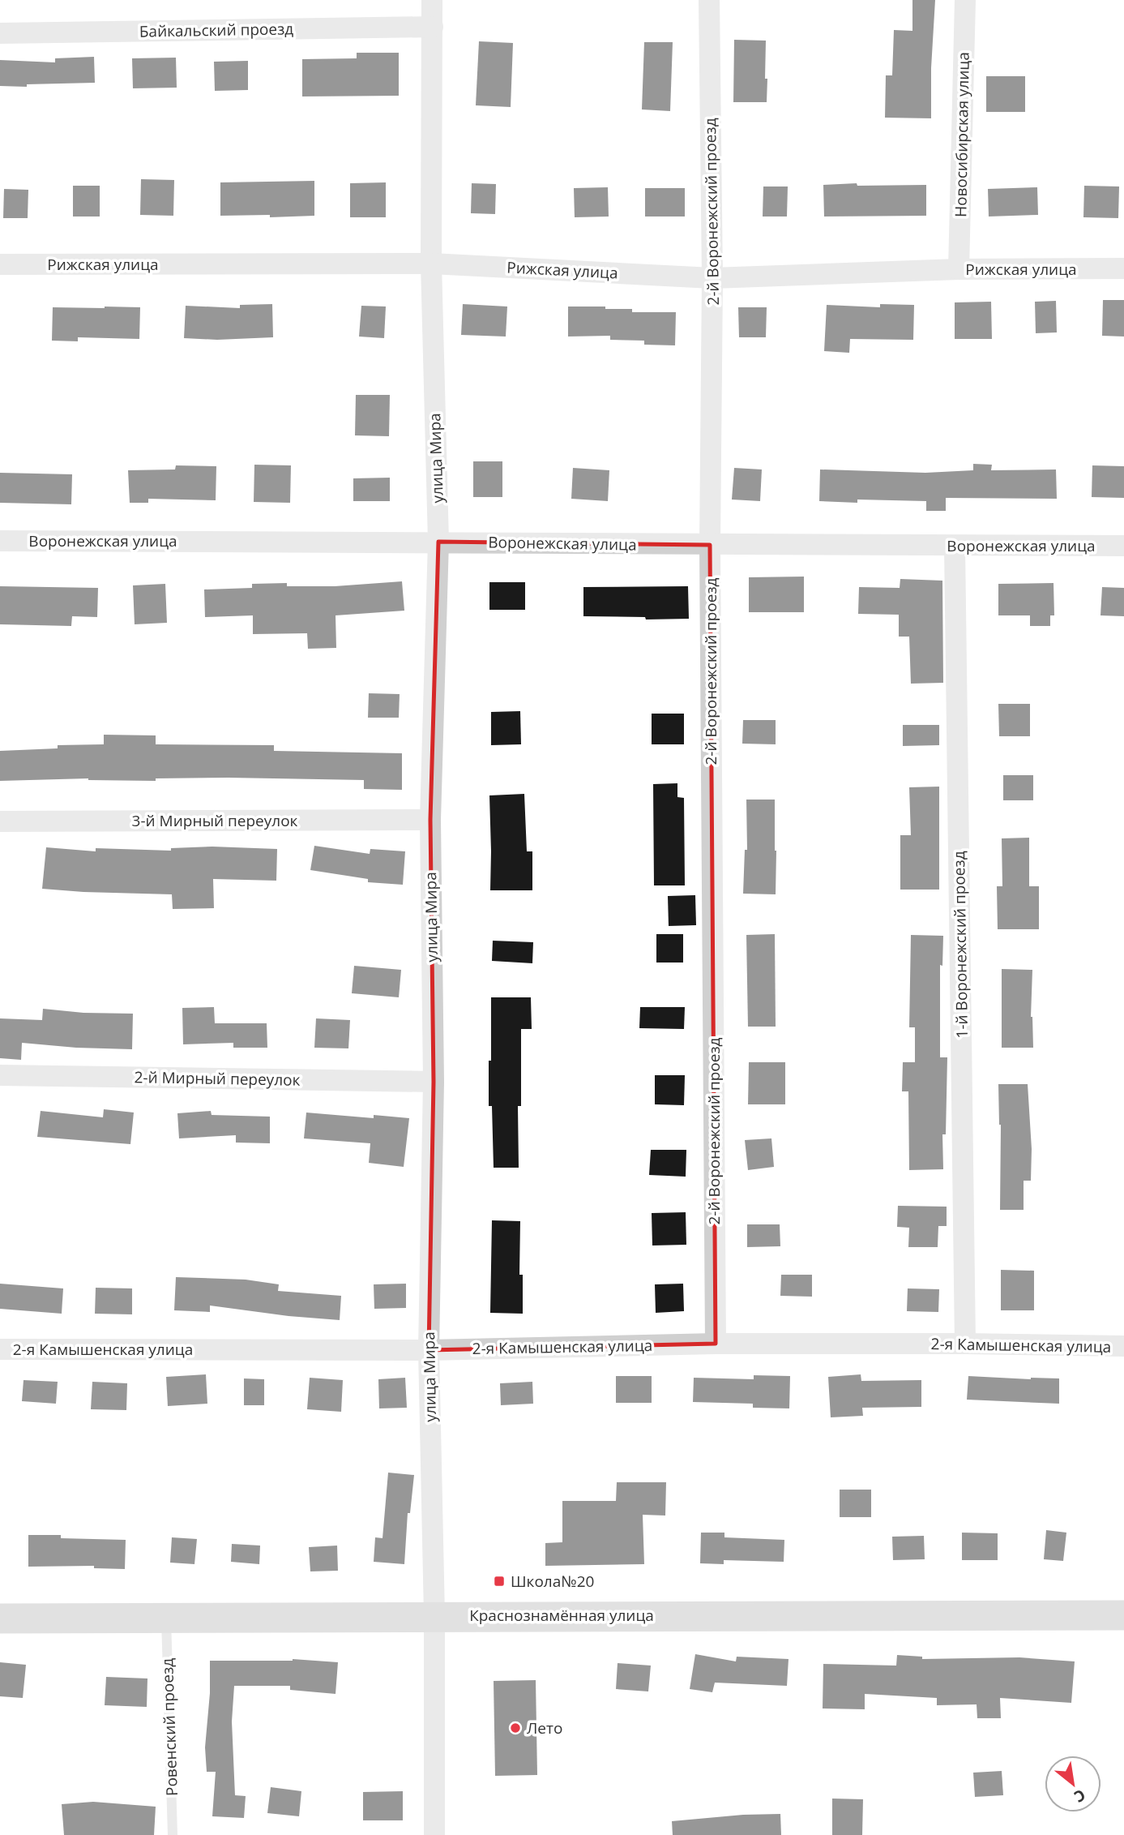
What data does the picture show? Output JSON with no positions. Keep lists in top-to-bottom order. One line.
{"streets":{"street":["Байкальский проезд","Новосибирская улица","2-й Воронежский проезд","Рижская улица","улица Мира","Воронежская улица","3-й Мирный переулок","1-й Воронежский проезд","2-й Мирный переулок","2-я Камышенская улица","Краснознамённая улица"],"lane":["Ровенский проезд"]},"crossings":[["Байкальский проезд","улица Мира"],["Новосибирская улица","Рижская улица"],["2-й Воронежский проезд","Рижская улица"],["2-й Воронежский проезд","Воронежская улица"],["2-й Воронежский проезд","2-я Камышенская улица"],["Рижская улица","улица Мира"],["улица Мира","Воронежская улица"],["улица Мира","3-й Мирный переулок"],["улица Мира","2-й Мирный переулок"],["улица Мира","2-я Камышенская улица"],["улица Мира","Краснознамённая улица"],["Воронежская улица","1-й Воронежский проезд"],["1-й Воронежский проезд","2-я Камышенская улица"],["Краснознамённая улица","Ровенский проезд"]],"places":{"transit":["Школа№20"],"other":["Лето"]},"north":"bottom right"}
